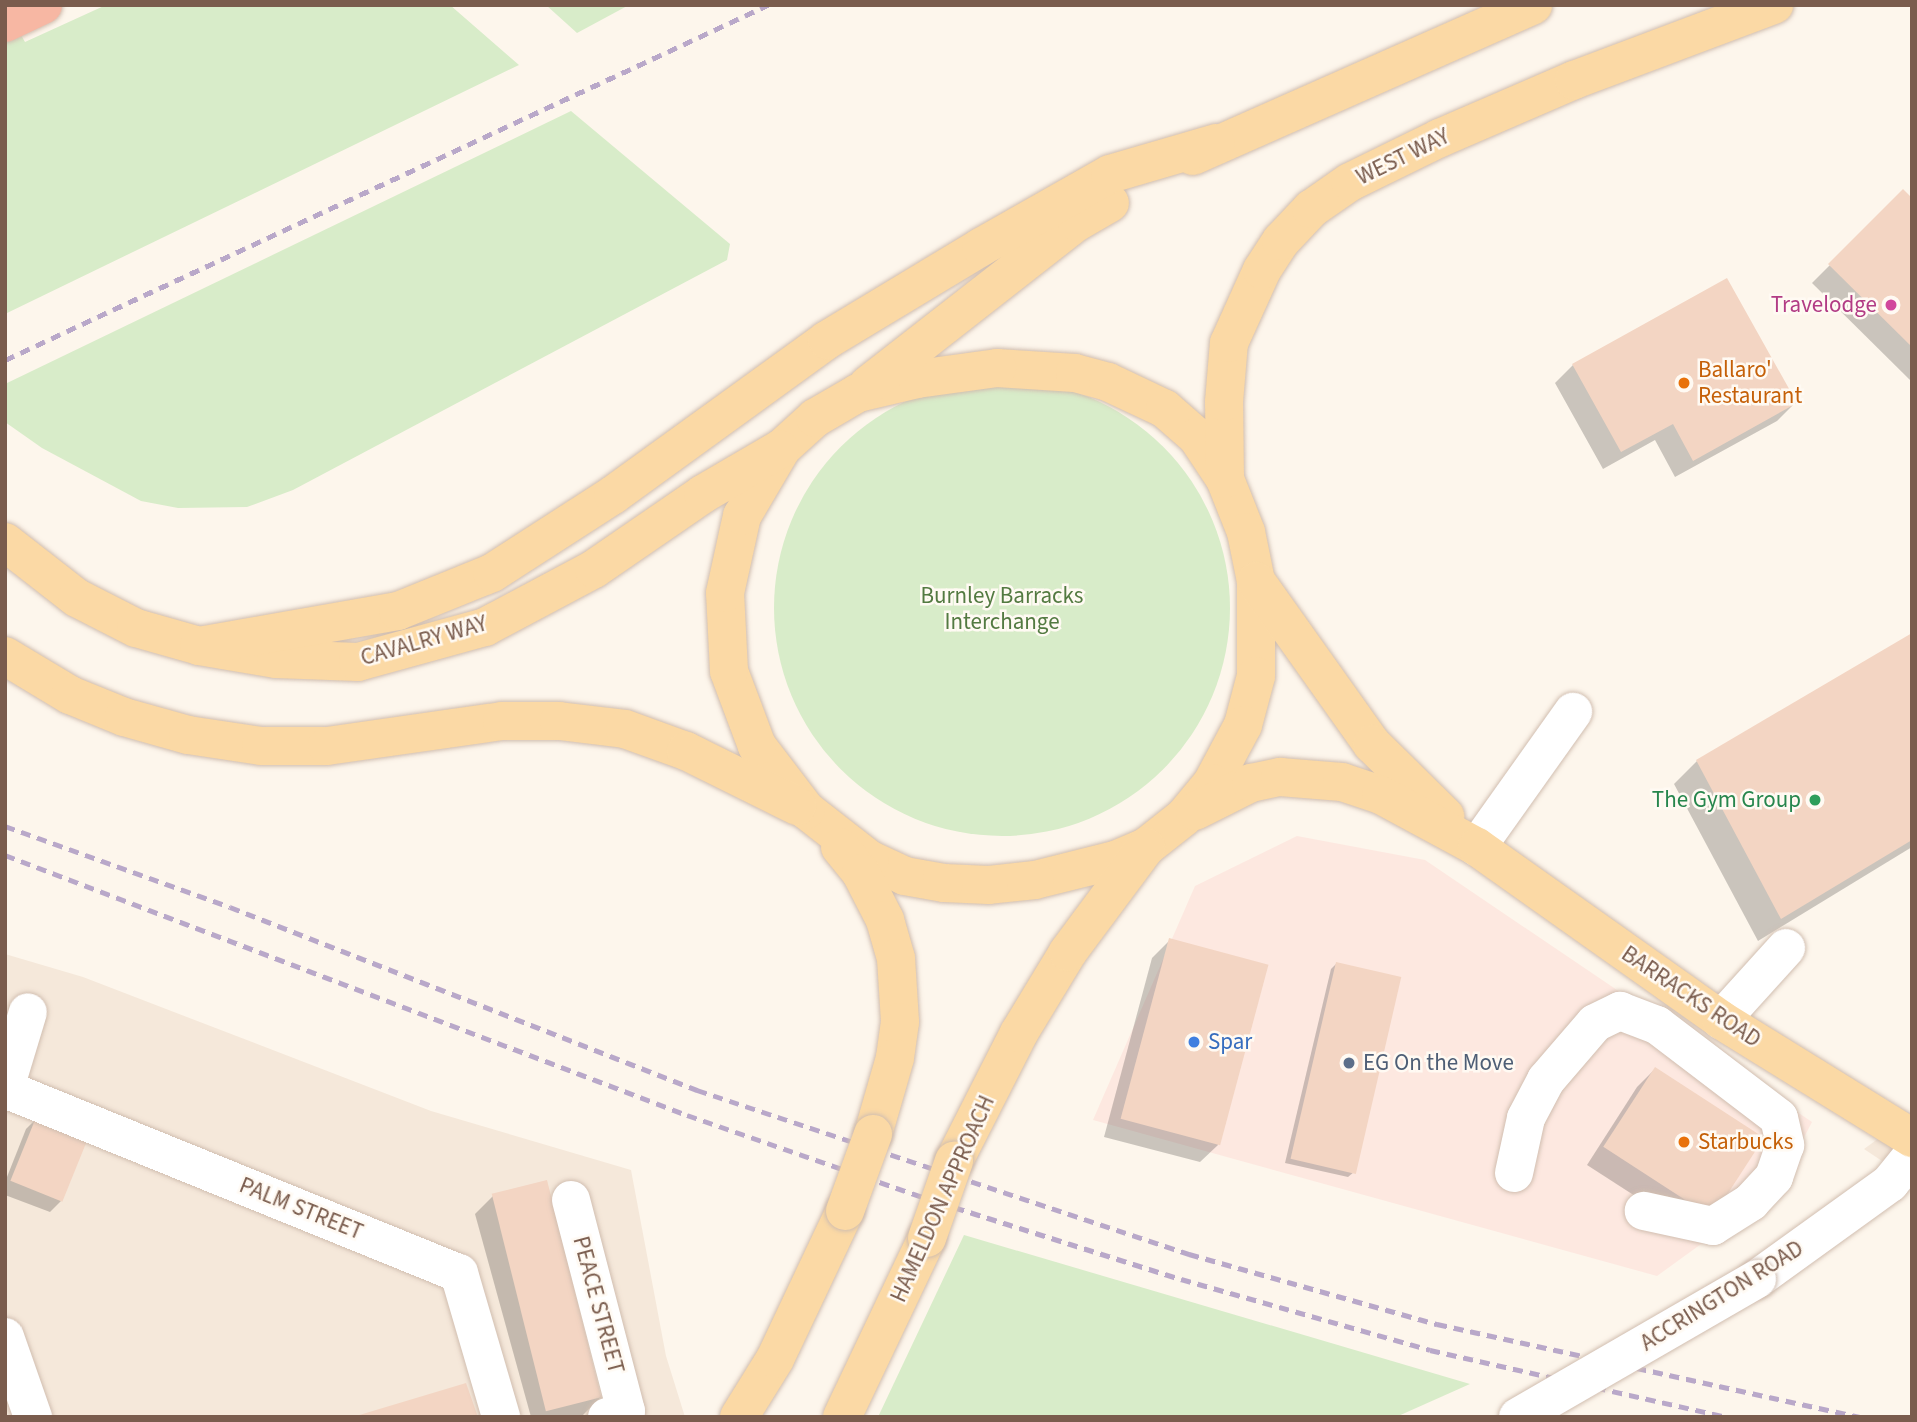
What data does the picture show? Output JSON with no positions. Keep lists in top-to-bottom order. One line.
{"streets":{"main road":["WEST WAY","CAVALRY WAY","BARRACKS ROAD","HAMELDON APPROACH"],"street":["PALM STREET","ACCRINGTON ROAD","PEACE STREET"]},"parks":["Burnley Barracks Interchange"],"places":["Travelodge","Ballaro' Restaurant","The Gym Group","Spar","EG On the Move","Starbucks"]}
